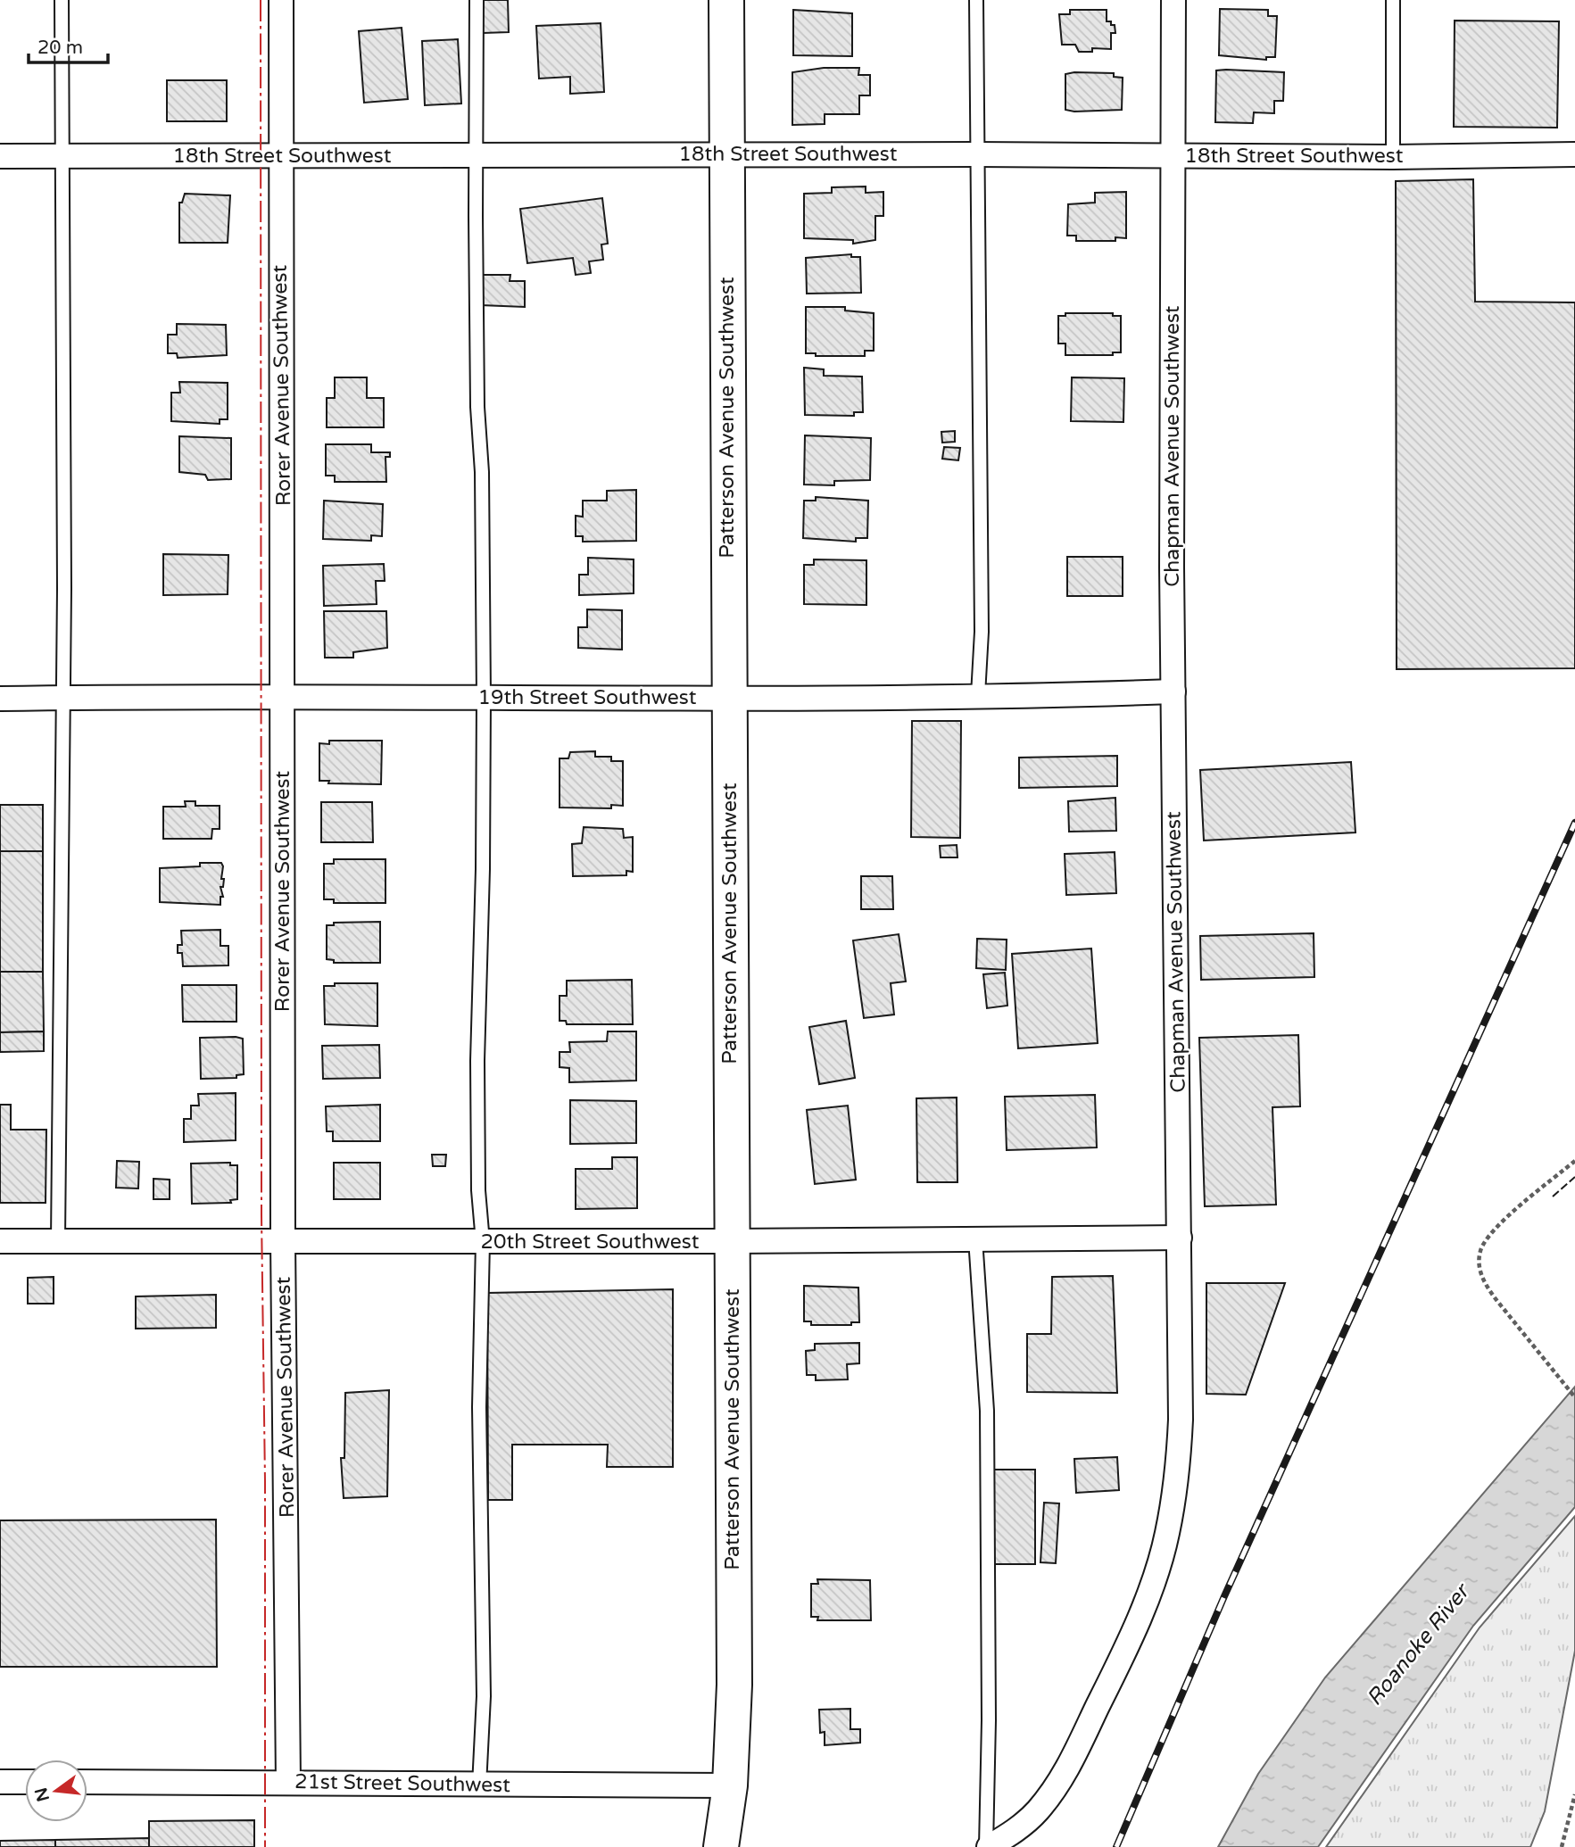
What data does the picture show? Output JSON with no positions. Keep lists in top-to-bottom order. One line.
{"streets":{"main road":["Patterson Avenue Southwest"],"street":["18th Street Southwest","Rorer Avenue Southwest","Chapman Avenue Southwest","19th Street Southwest","20th Street Southwest","21st Street Southwest"]},"crossings":[["18th Street Southwest","Rorer Avenue Southwest"],["18th Street Southwest","Patterson Avenue Southwest"],["18th Street Southwest","Chapman Avenue Southwest"],["Rorer Avenue Southwest","19th Street Southwest"],["Rorer Avenue Southwest","20th Street Southwest"],["Rorer Avenue Southwest","21st Street Southwest"],["Patterson Avenue Southwest","19th Street Southwest"],["Patterson Avenue Southwest","20th Street Southwest"],["Patterson Avenue Southwest","21st Street Southwest"],["Chapman Avenue Southwest","19th Street Southwest"],["Chapman Avenue Southwest","20th Street Southwest"]],"water":["Roanoke River"],"scale_bar":"20 m","north":"left"}
